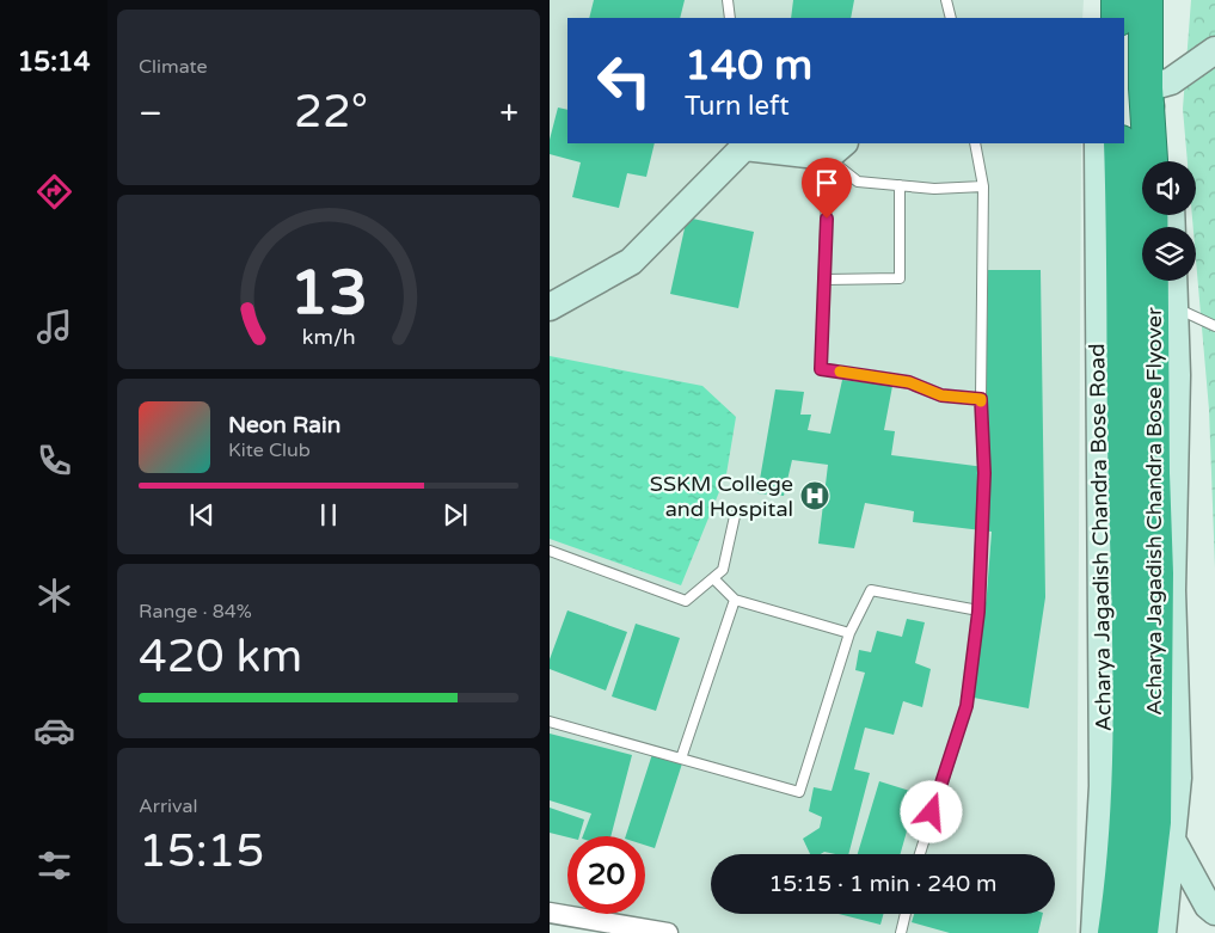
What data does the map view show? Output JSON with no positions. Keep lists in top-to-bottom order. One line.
{"streets":{"highway":["Acharya Jagadish Chandra Bose Flyover"],"main road":["Acharya Jagadish Chandra Bose Road"]},"places":{"hospital":["SSKM College and Hospital"]},"page":{"tabs":"15:14","tile":["Climate",["Range · 84%","420 km"],["Arrival","15:15"]],"turn":["140 m","Turn left"],"heat":["−","22°","+"],"song":["Neon Rain","Kite Club"],"limit":"20","trip":"15:15 · 1 min · 240 m","gauge":["13","km/h"]}}
